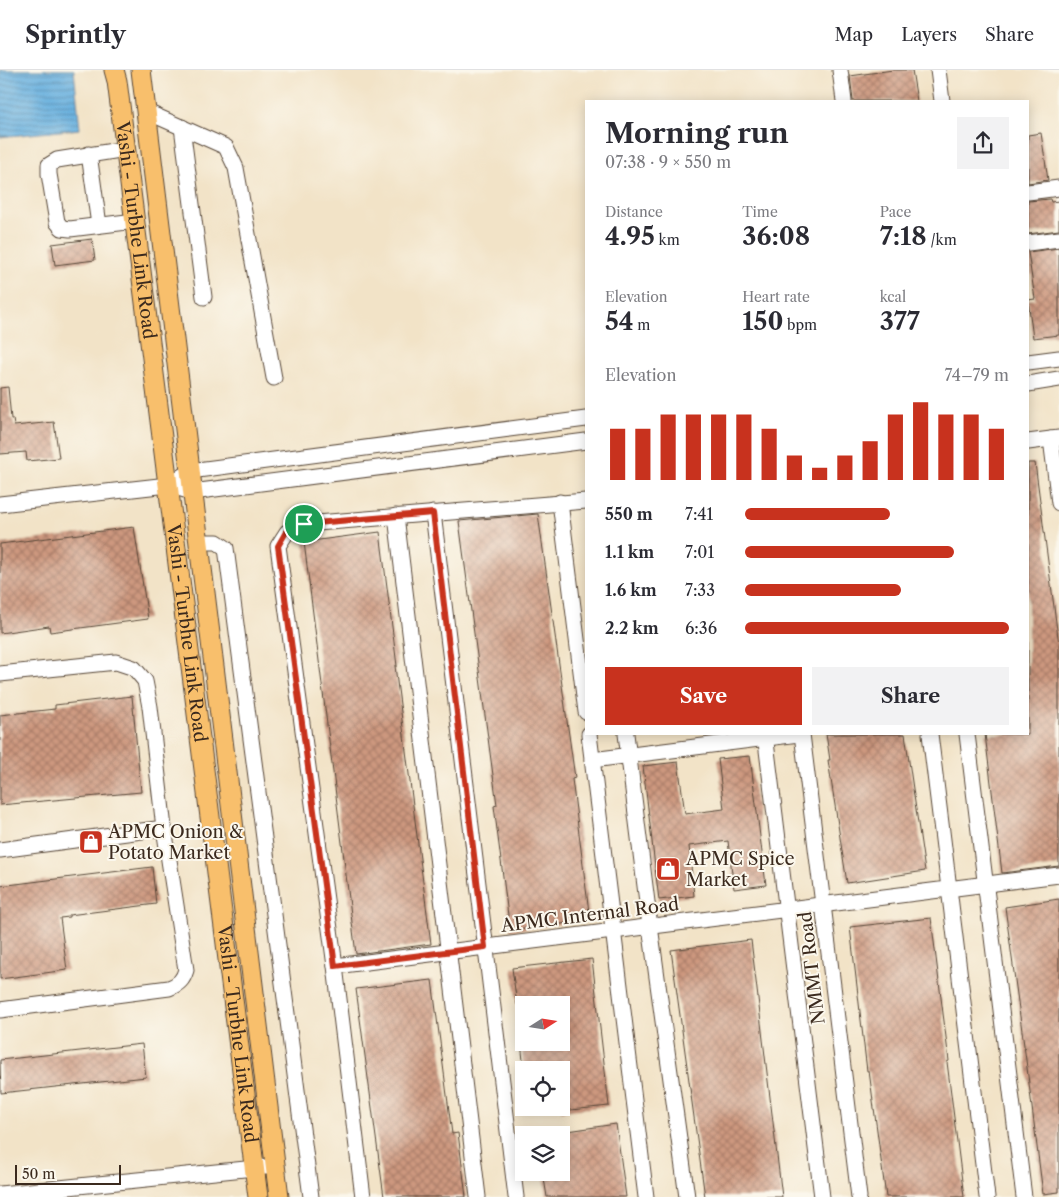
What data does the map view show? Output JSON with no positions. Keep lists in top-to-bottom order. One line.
{"streets":{"main road":["Vashi - Turbhe Link Road"],"street":["APMC Internal Road","NMMT Road"]},"crossings":[["APMC Internal Road","NMMT Road"]],"places":{"shop":["APMC Onion & Potato Market","APMC Spice Market"]},"scale_bar":"50 m","north":"right","page":{"header":"Sprintly","nav":["Map","Layers","Share"],"heading":["Morning run","07:38 · 9 × 550 m"],"stats":[["Distance","4.95 km"],["Time","36:08"],["Pace","7:18 /km"],["Elevation","54 m"],["Heart rate","150 bpm"],["kcal","377"]],"chart":["Elevation","74–79 m"],"list":[{"name":"550 m","note":"7:41"},{"name":"1.1 km","note":"7:01"},{"name":"1.6 km","note":"7:33"},{"name":"2.2 km","note":"6:36"}],"buttons":["Save","Share"],"scale":"50 m"}}
